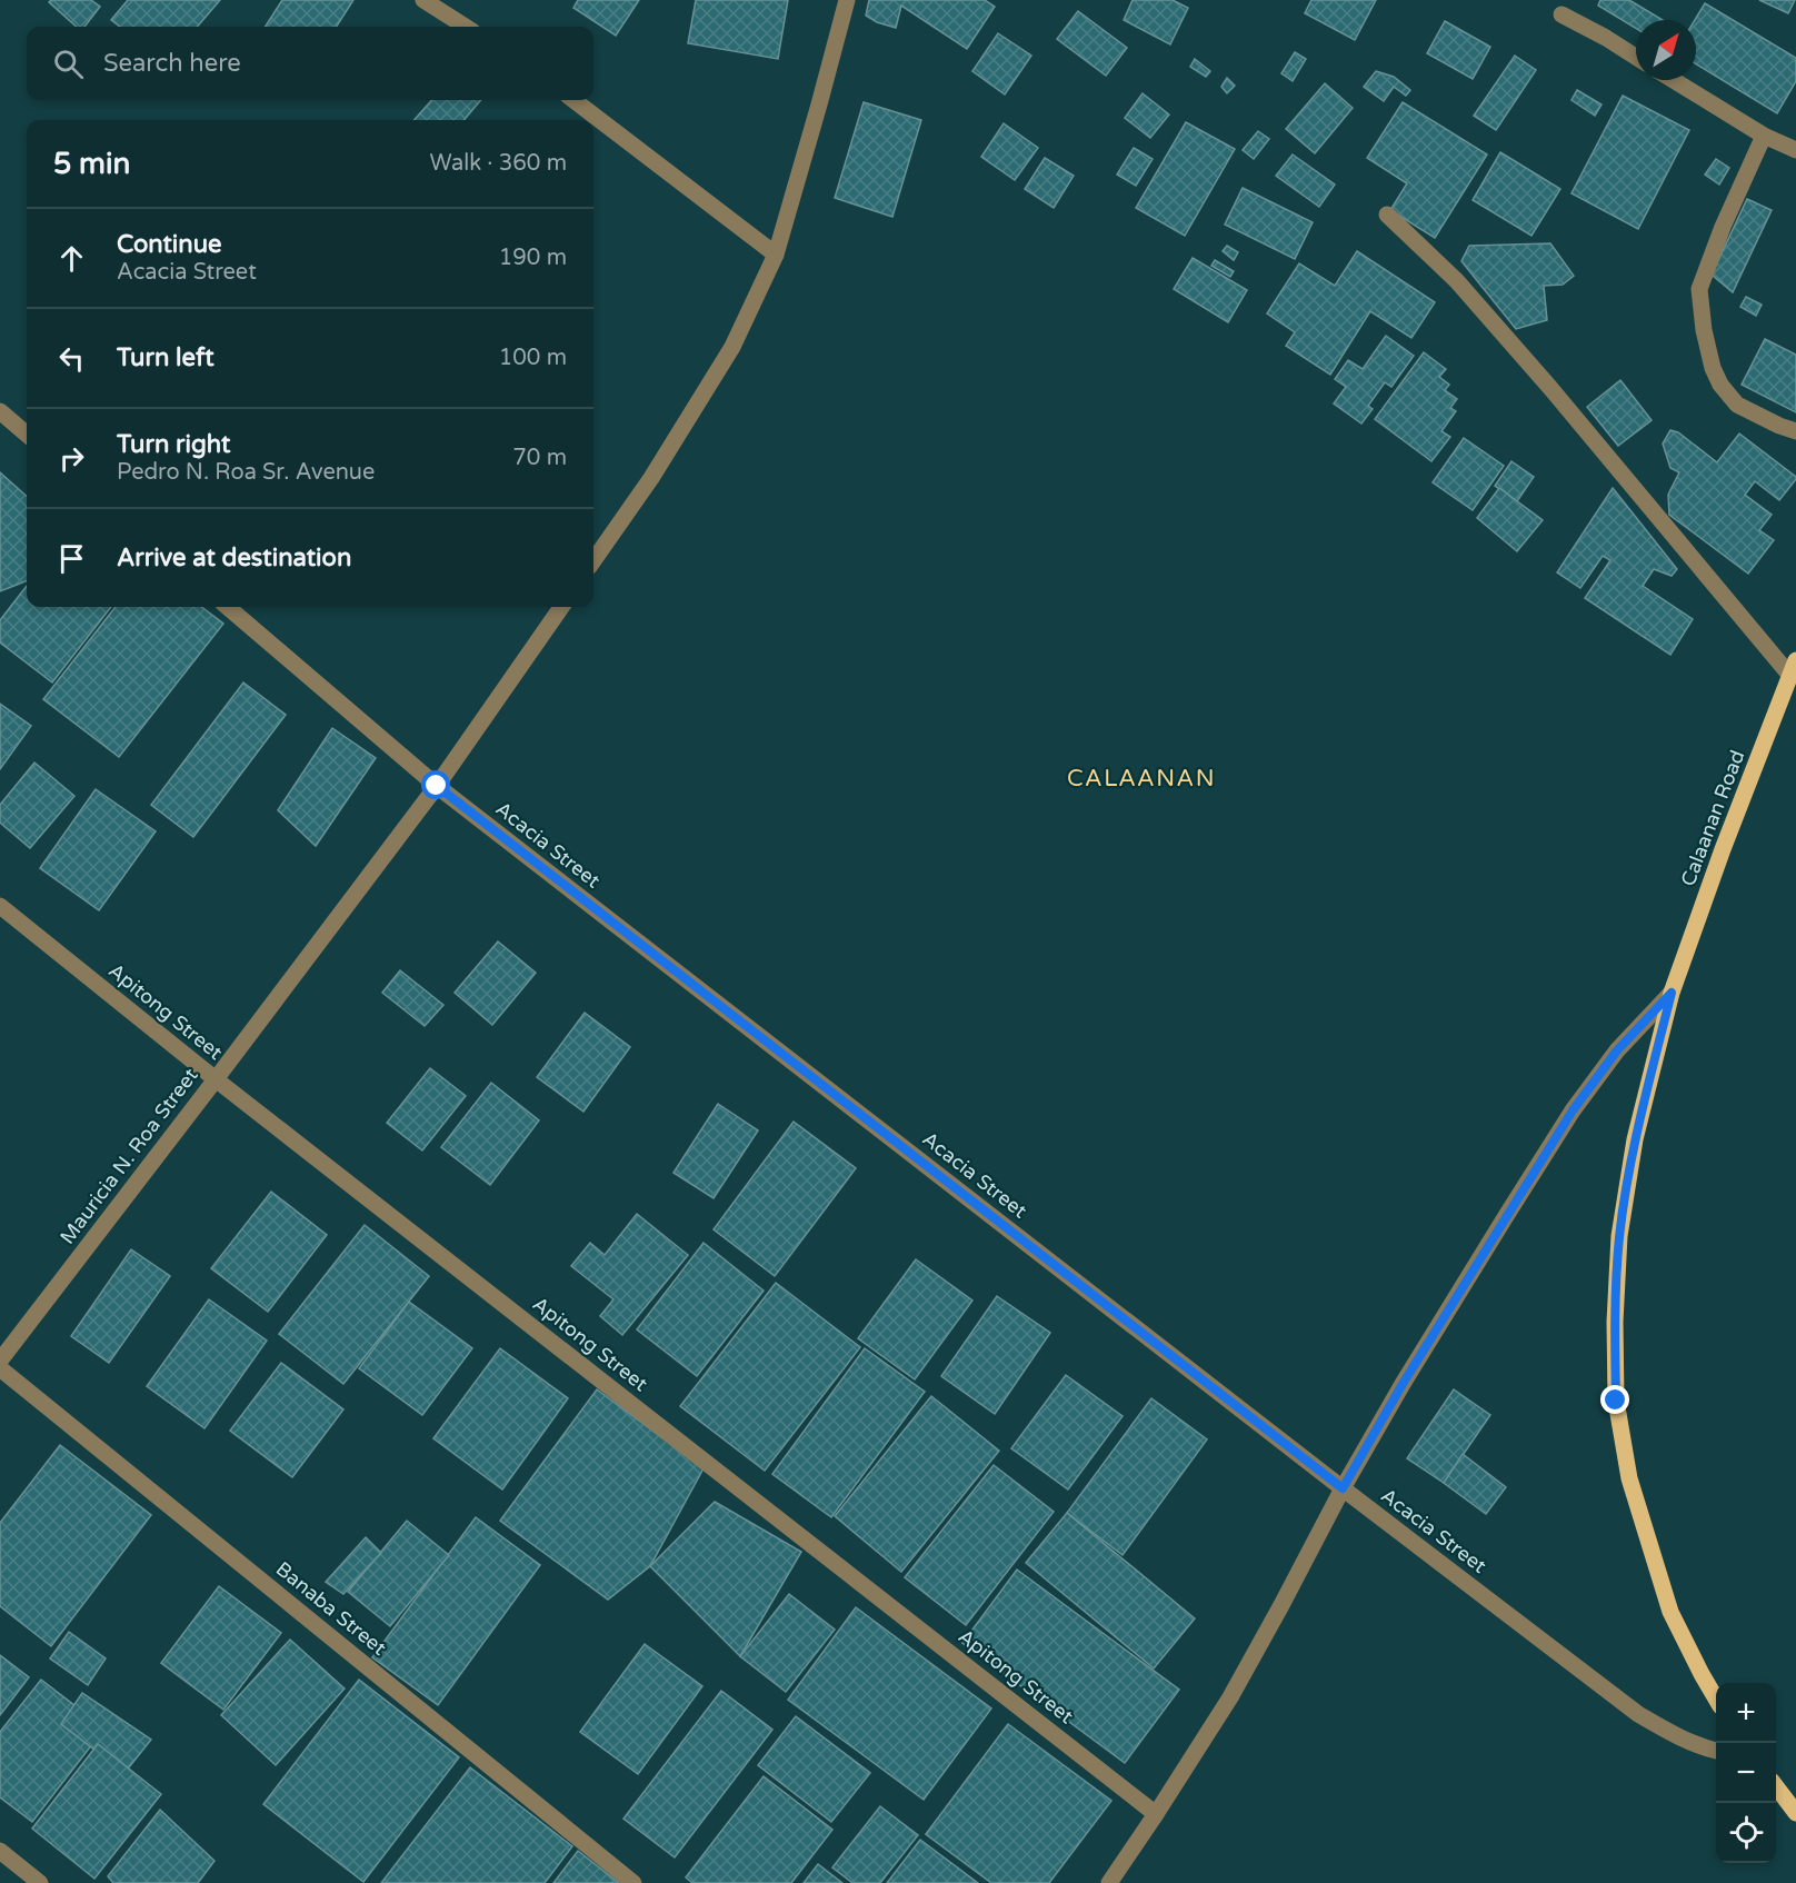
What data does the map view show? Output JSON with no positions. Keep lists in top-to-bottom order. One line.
{"streets":{"main road":["Calaanan Road"],"street":["Acacia Street","Apitong Street","Mauricia N. Roa Street","Banaba Street"]},"crossings":[["Acacia Street","Mauricia N. Roa Street"],["Apitong Street","Mauricia N. Roa Street"]],"districts":["CALAANAN"],"north":"top right","page":{"search":"Search here","heading":["5 min","Walk · 360 m"],"list":[["Continue","Acacia Street","190 m"],["Turn left","100 m"],["Turn right","Pedro N. Roa Sr. Avenue","70 m"],"Arrive at destination"],"map_buttons":["+","−"]}}
